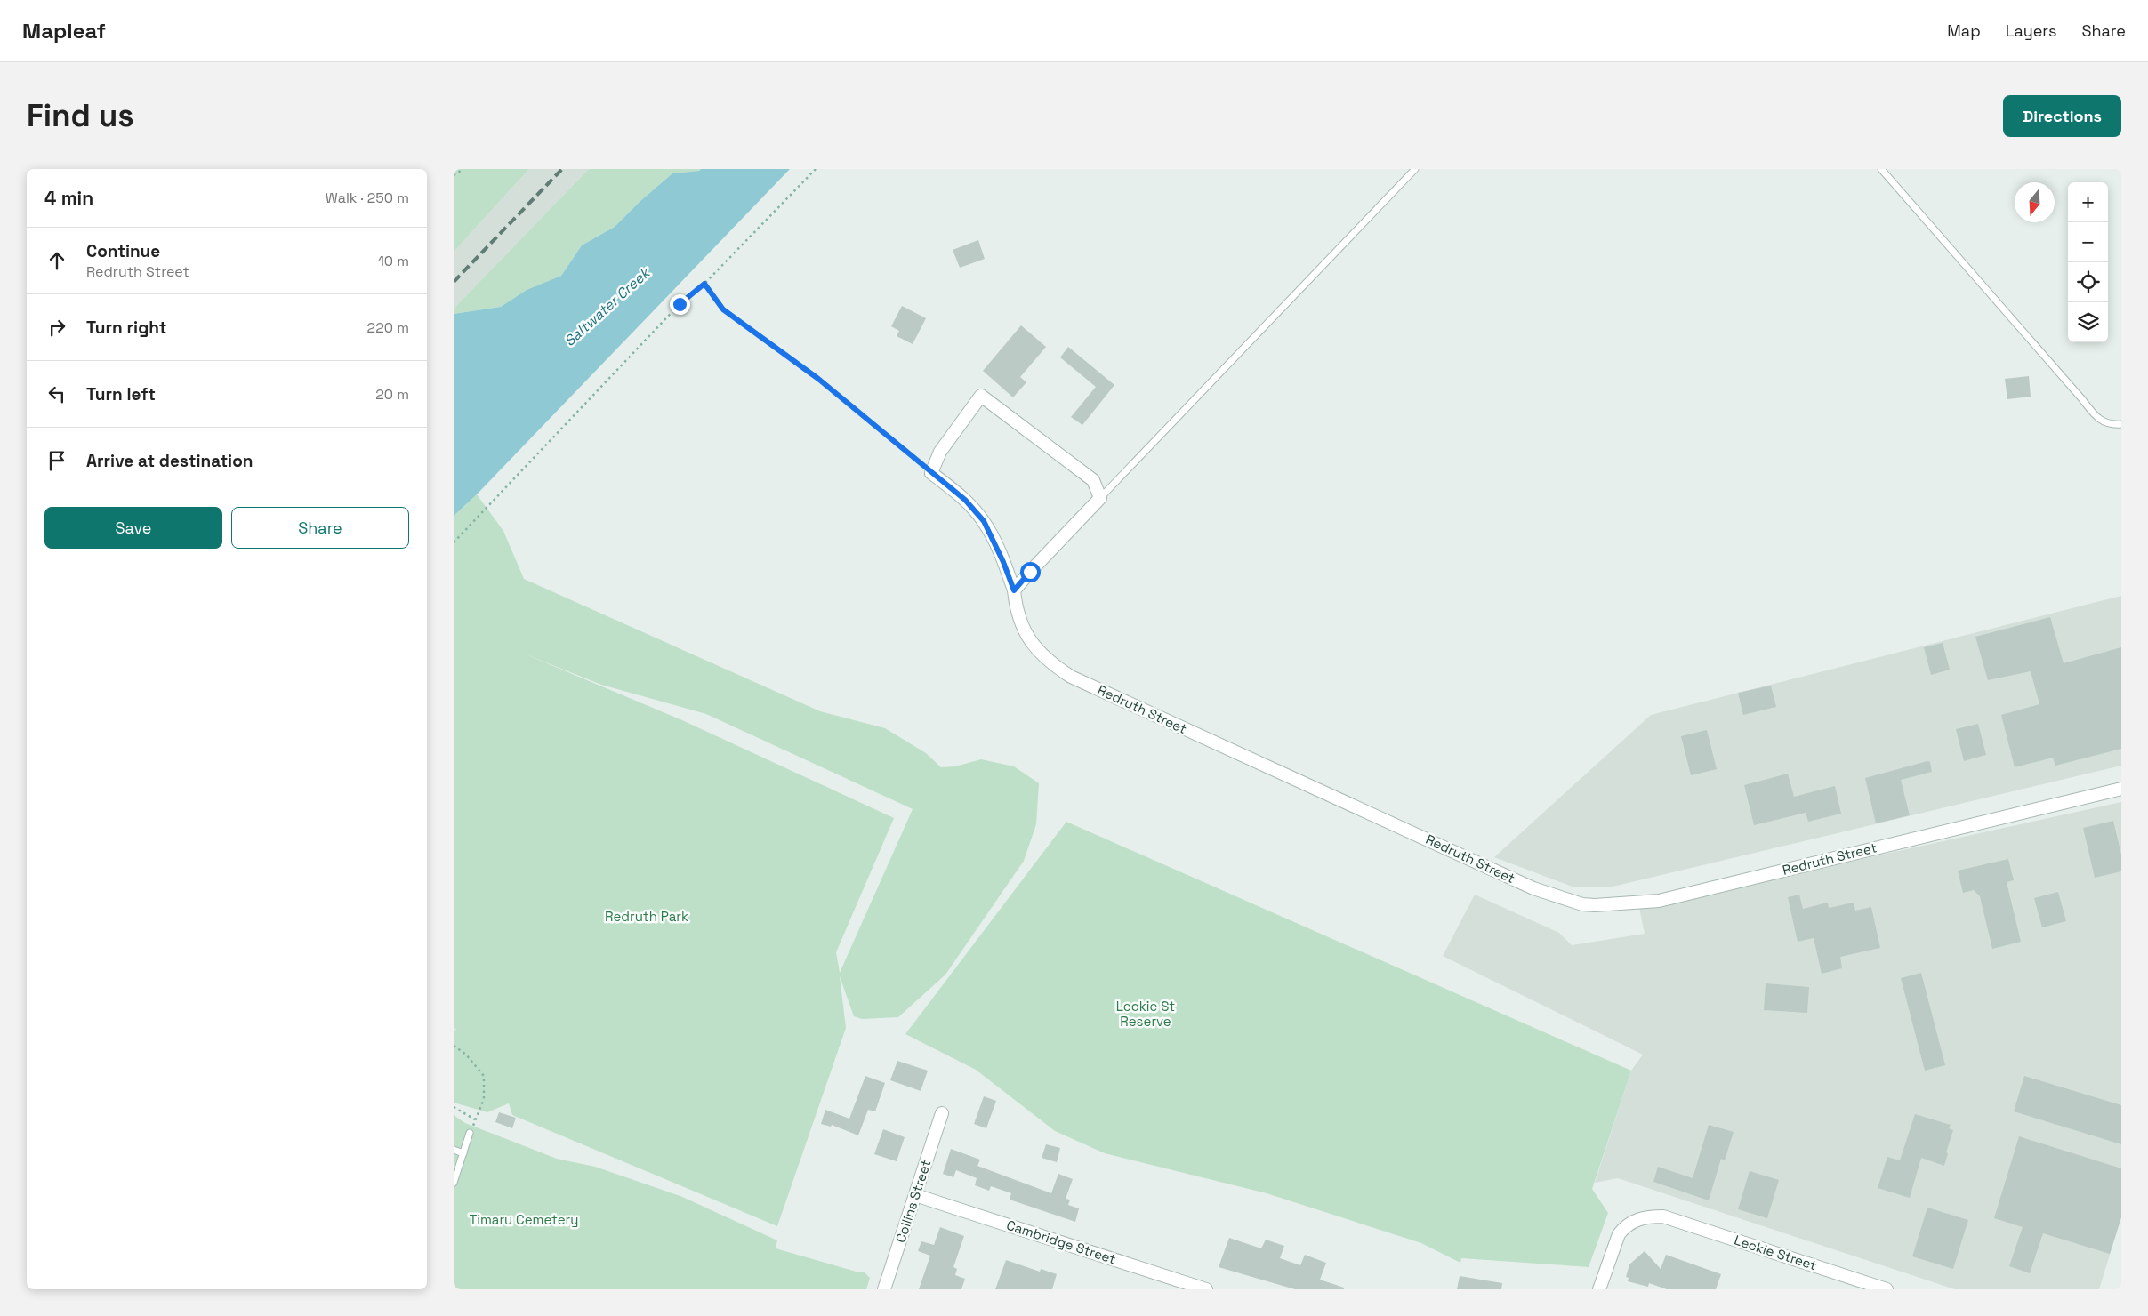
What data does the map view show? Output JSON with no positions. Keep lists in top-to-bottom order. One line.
{"streets":{"street":["Redruth Street","Collins Street","Cambridge Street","Leckie Street"]},"crossings":[["Collins Street","Cambridge Street"]],"water":["Saltwater Creek"],"parks":["Redruth Park","Leckie St Reserve","Timaru Cemetery"],"north":"bottom","page":{"header":"Mapleaf","nav":["Map","Layers","Share"],"buttons":["Directions",["Save","Share"]],"title":"Find us","heading":["4 min","Walk · 250 m"],"map_buttons":["+","−"],"list":[["Continue","Redruth Street","10 m"],["Turn right","220 m"],["Turn left","20 m"],"Arrive at destination"]}}
